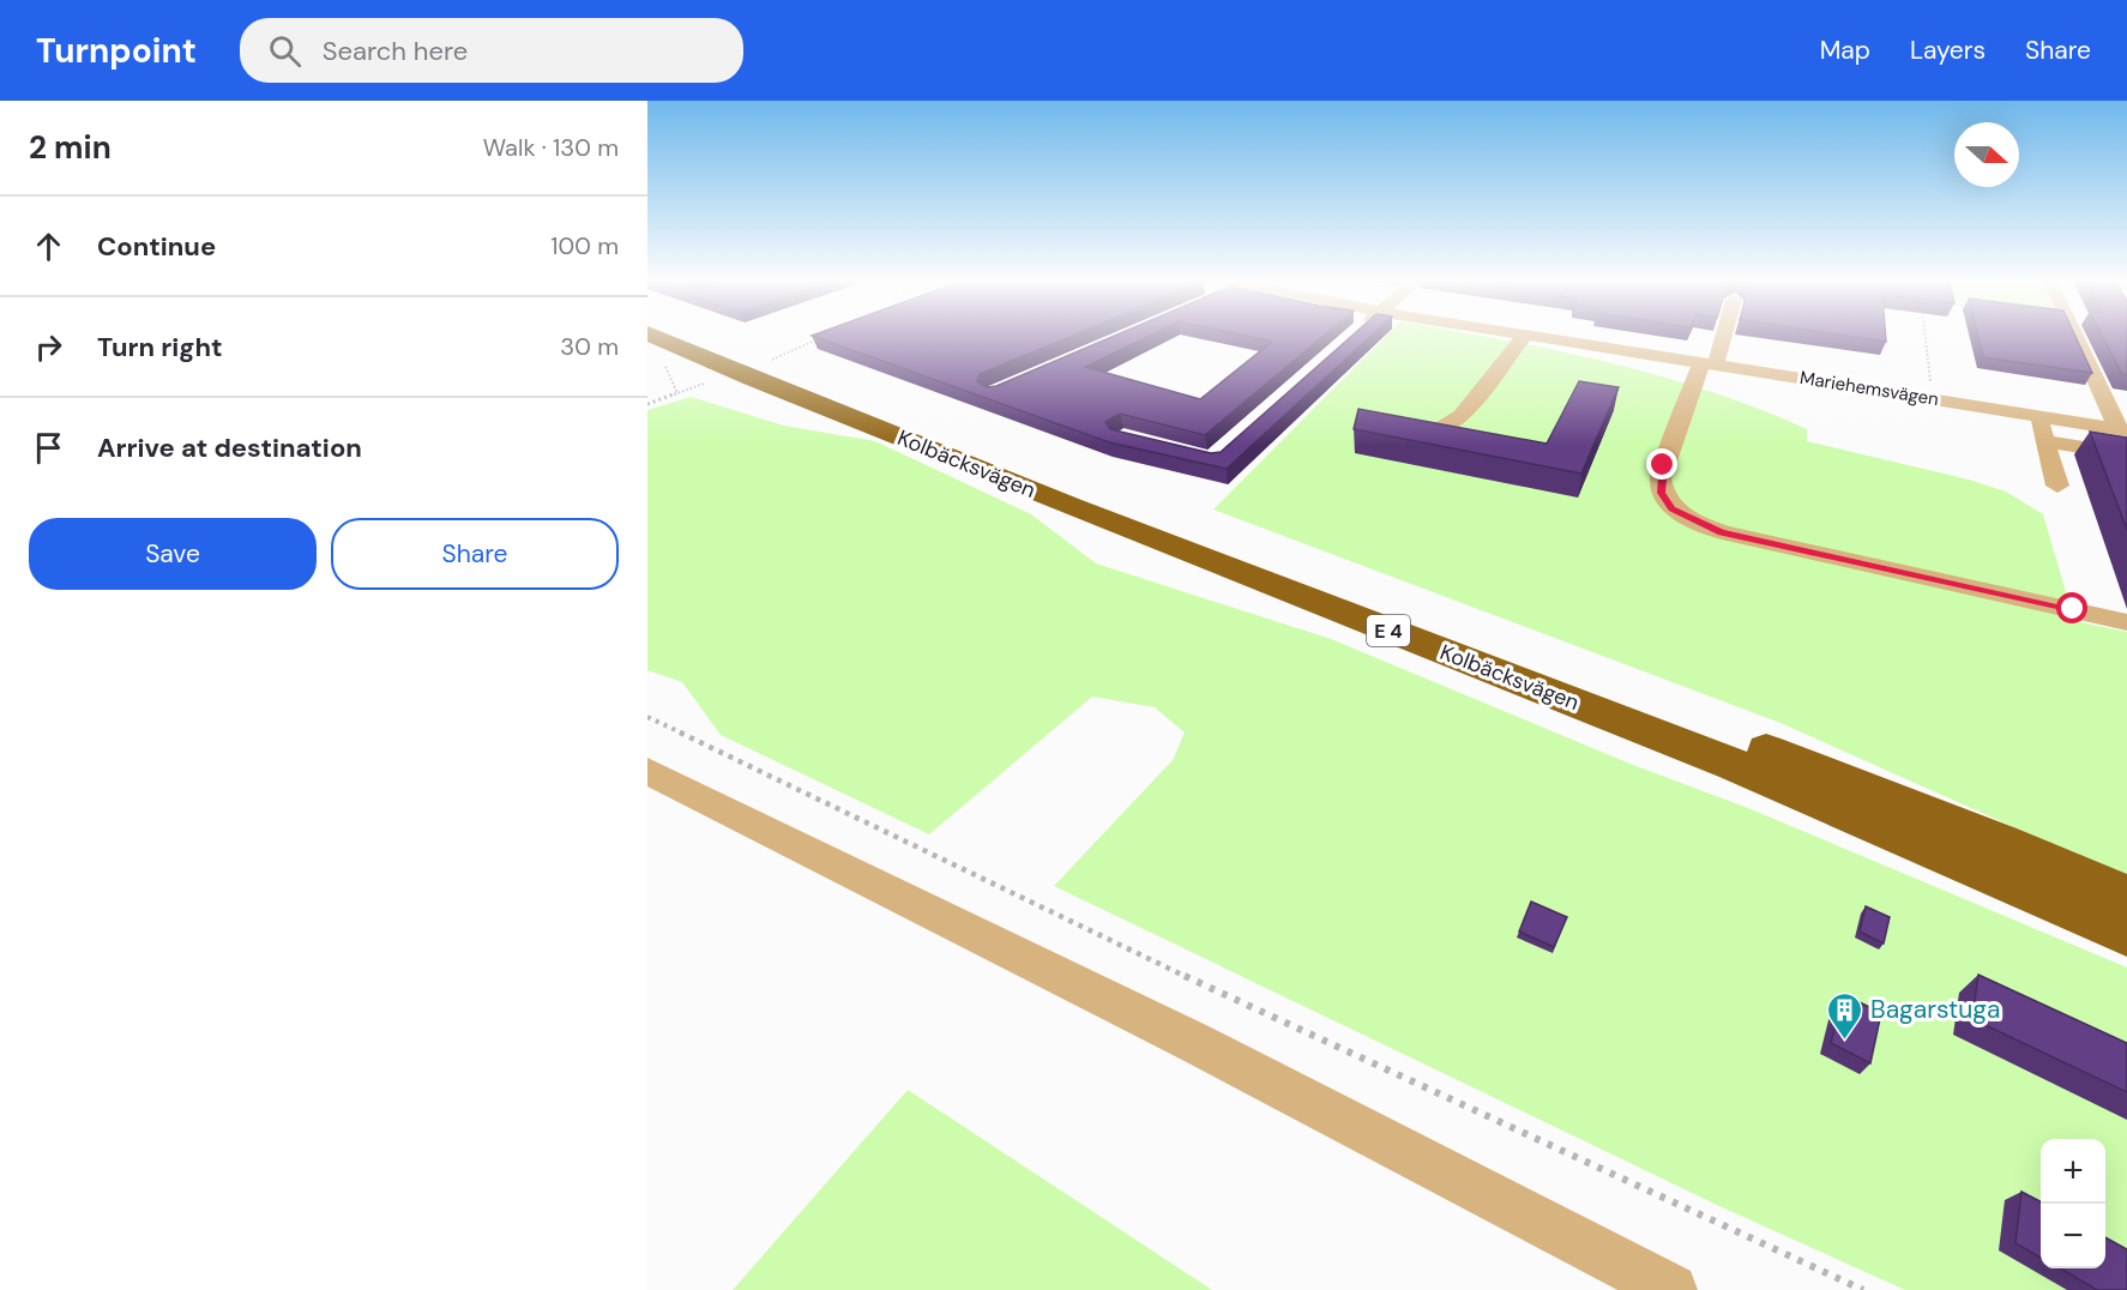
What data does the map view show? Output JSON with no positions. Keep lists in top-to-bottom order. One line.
{"streets":{"highway":["Kolbäcksvägen","E 4"],"street":["Mariehemsvägen"]},"places":{"building":["Bagarstuga"]},"north":"right","page":{"header":"Turnpoint","search":"Search here","nav":["Map","Layers","Share"],"heading":["2 min","Walk · 130 m"],"list":[["Continue","100 m"],["Turn right","30 m"],"Arrive at destination"],"buttons":["Save","Share"],"map_buttons":["+","−"]}}
